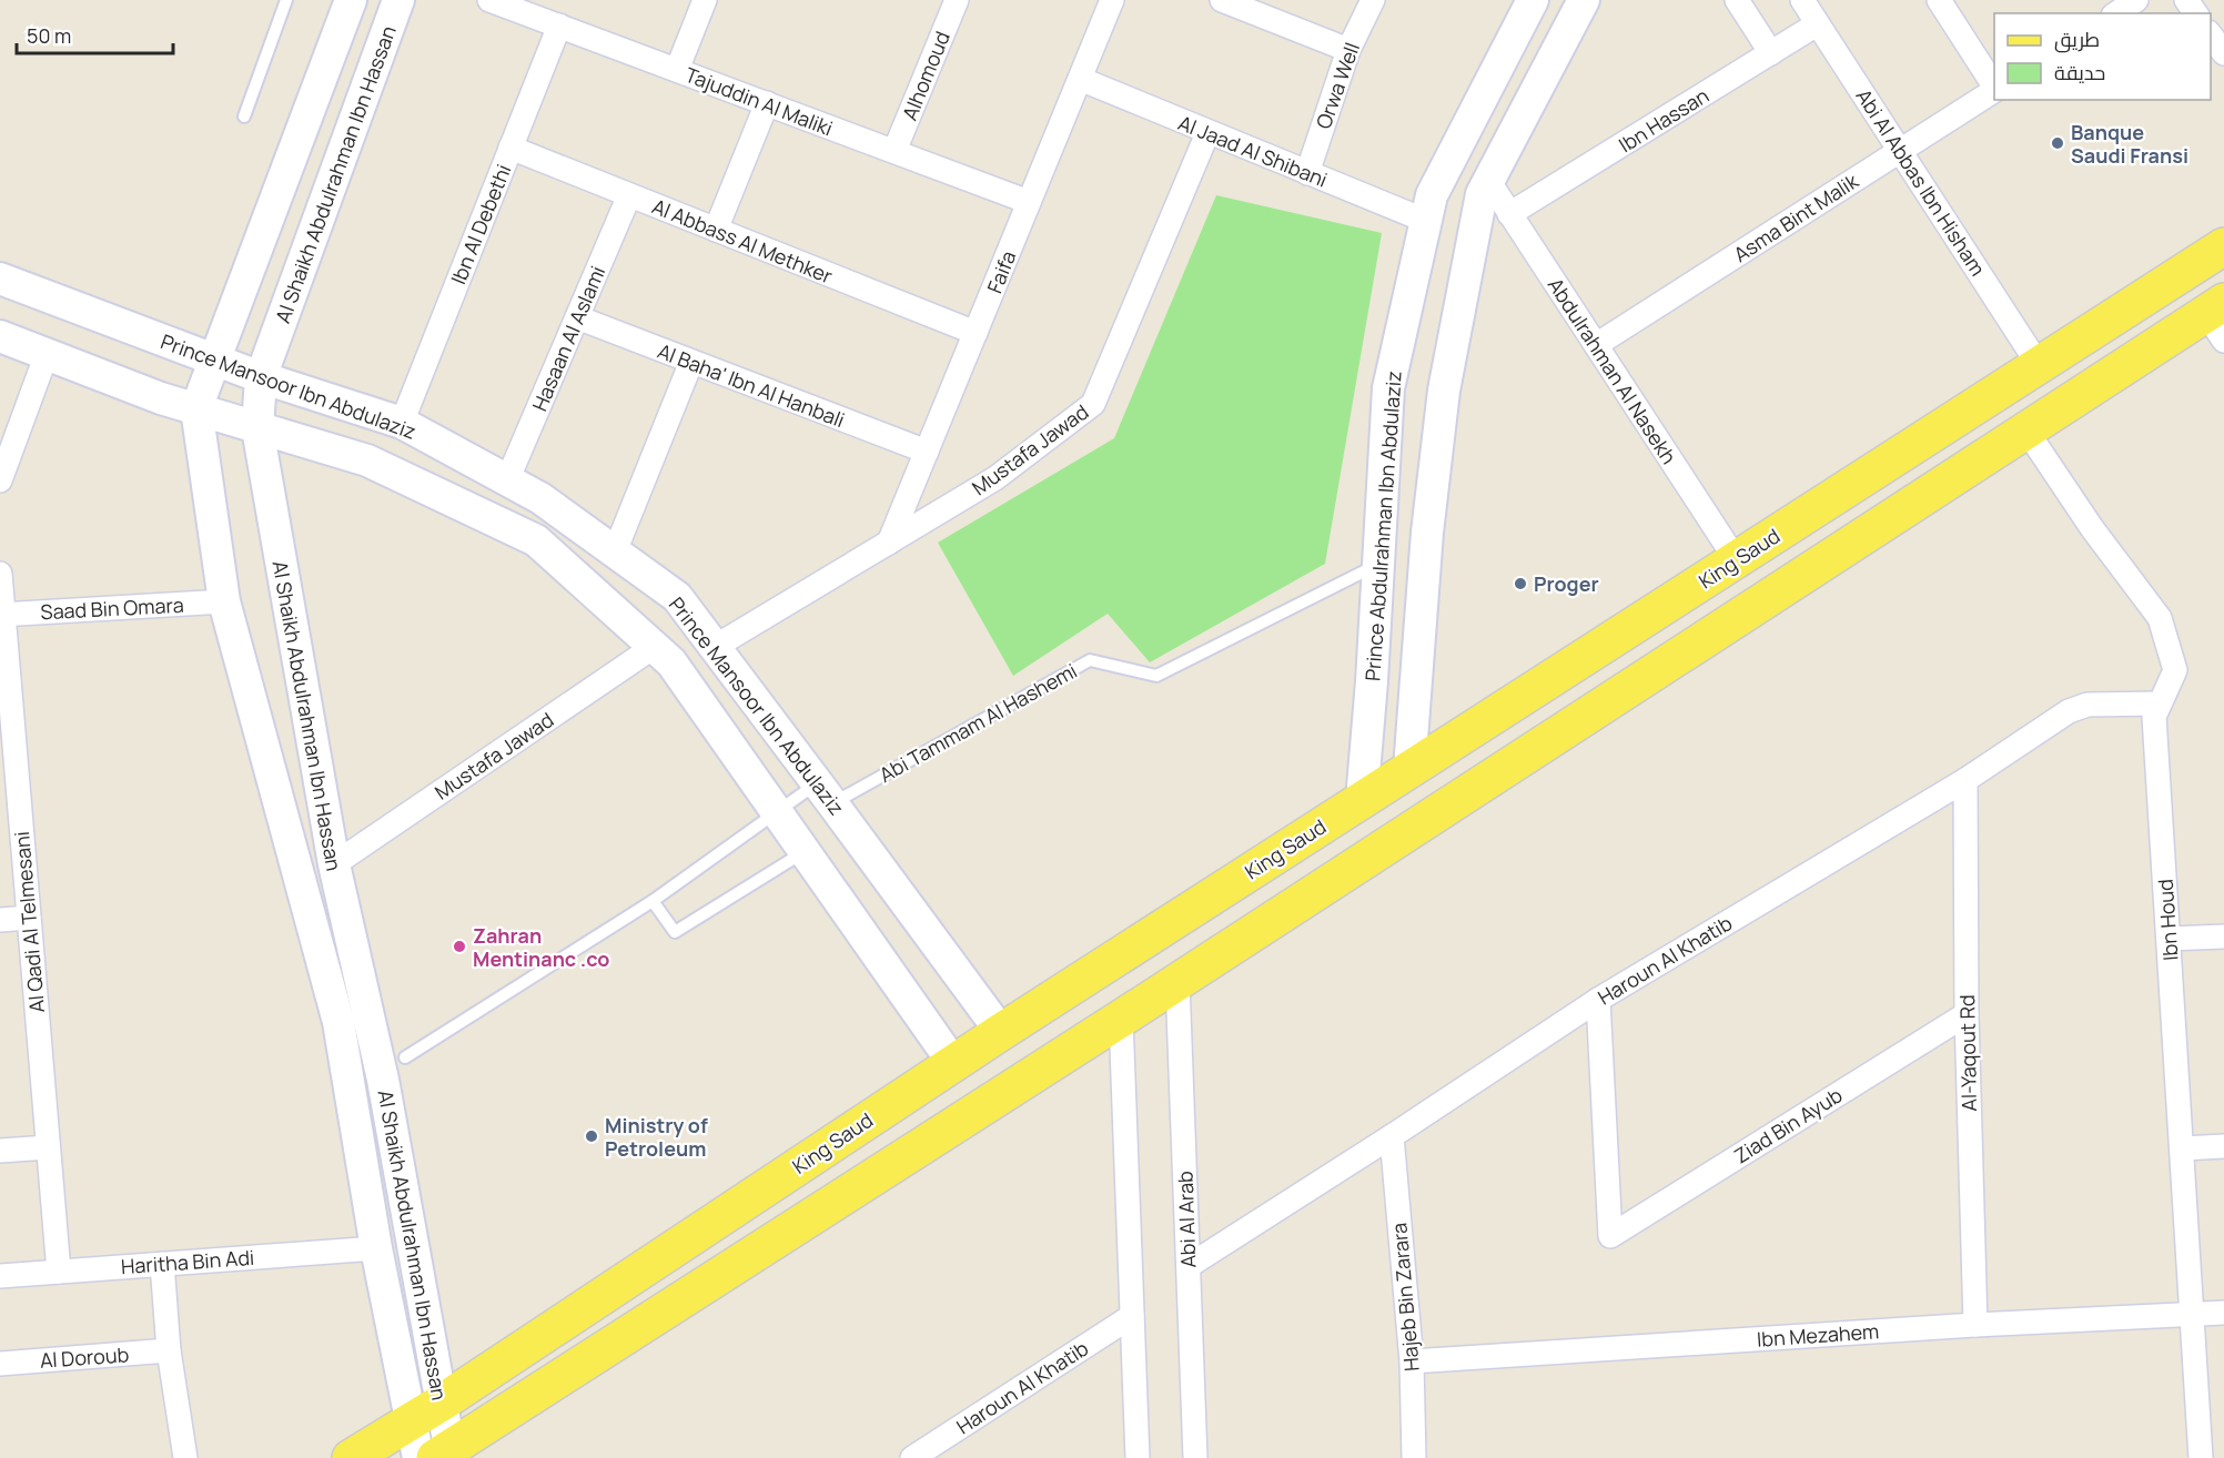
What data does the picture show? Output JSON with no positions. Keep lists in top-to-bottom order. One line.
{"streets":{"main road":["King Saud"],"street":["Alhomoud","Orwa Well","Tajuddin Al Maliki","Ibn Hassan","Al Jaad Al Shibani","Al Shaikh Abdulrahman Ibn Hassan","Abi Al Abbas Ibn Hisham","Asma Bint Malik","Ibn Al Debethi","Al Abbass Al Methker","Faifa","Hasaan Al Aslami","Abdulrahman Al Nasekh","Al Baha' Ibn Al Hanbali","Prince Mansoor Ibn Abdulaziz","Mustafa Jawad","Prince Abdulrahman Ibn Abdulaziz","Saad Bin Omara","Ibn Houd","Al Qadi Al Telmesani","Haroun Al Khatib","Al-Yaqout Rd","Ziad Bin Ayub","Abi Al Arab","Haritha Bin Adi","Hajeb Bin Zarara","Ibn Mezahem","Al Doroub"],"lane":["Abi Tammam Al Hashemi"]},"crossings":[["Alhomoud","Tajuddin Al Maliki"],["Orwa Well","Al Jaad Al Shibani"],["Tajuddin Al Maliki","Ibn Al Debethi"],["Tajuddin Al Maliki","Faifa"],["Ibn Hassan","Abi Al Abbas Ibn Hisham"],["Ibn Hassan","Abdulrahman Al Nasekh"],["Al Jaad Al Shibani","Faifa"],["Al Jaad Al Shibani","Mustafa Jawad"],["Al Jaad Al Shibani","Prince Abdulrahman Ibn Abdulaziz"],["Al Shaikh Abdulrahman Ibn Hassan","Prince Mansoor Ibn Abdulaziz"],["Al Shaikh Abdulrahman Ibn Hassan","Mustafa Jawad"],["Al Shaikh Abdulrahman Ibn Hassan","King Saud"],["Al Shaikh Abdulrahman Ibn Hassan","Saad Bin Omara"],["Al Shaikh Abdulrahman Ibn Hassan","Haritha Bin Adi"],["Abi Al Abbas Ibn Hisham","Asma Bint Malik"],["Abi Al Abbas Ibn Hisham","King Saud"],["Asma Bint Malik","Abdulrahman Al Nasekh"],["Ibn Al Debethi","Al Abbass Al Methker"],["Ibn Al Debethi","Prince Mansoor Ibn Abdulaziz"],["Al Abbass Al Methker","Faifa"],["Al Abbass Al Methker","Hasaan Al Aslami"],["Faifa","Al Baha' Ibn Al Hanbali"],["Faifa","Mustafa Jawad"],["Hasaan Al Aslami","Al Baha' Ibn Al Hanbali"],["Hasaan Al Aslami","Prince Mansoor Ibn Abdulaziz"],["Abdulrahman Al Nasekh","King Saud"],["Prince Mansoor Ibn Abdulaziz","Mustafa Jawad"],["Prince Mansoor Ibn Abdulaziz","King Saud"],["Prince Mansoor Ibn Abdulaziz","Abi Tammam Al Hashemi"],["Prince Abdulrahman Ibn Abdulaziz","King Saud"],["Prince Abdulrahman Ibn Abdulaziz","Abi Tammam Al Hashemi"],["Saad Bin Omara","Al Qadi Al Telmesani"],["Ibn Houd","Haroun Al Khatib"],["Ibn Houd","Ibn Mezahem"],["Al Qadi Al Telmesani","Haritha Bin Adi"],["Haroun Al Khatib","Al-Yaqout Rd"],["Haroun Al Khatib","Ziad Bin Ayub"],["Haroun Al Khatib","Abi Al Arab"],["Haroun Al Khatib","Hajeb Bin Zarara"],["Al-Yaqout Rd","Ziad Bin Ayub"],["Al-Yaqout Rd","Ibn Mezahem"],["Hajeb Bin Zarara","Ibn Mezahem"]],"places":["Banque Saudi Fransi","Proger","Zahran Mentinanc .co","Ministry of Petroleum"],"legend":["طريق","حديقة"],"scale_bar":"50 m"}
